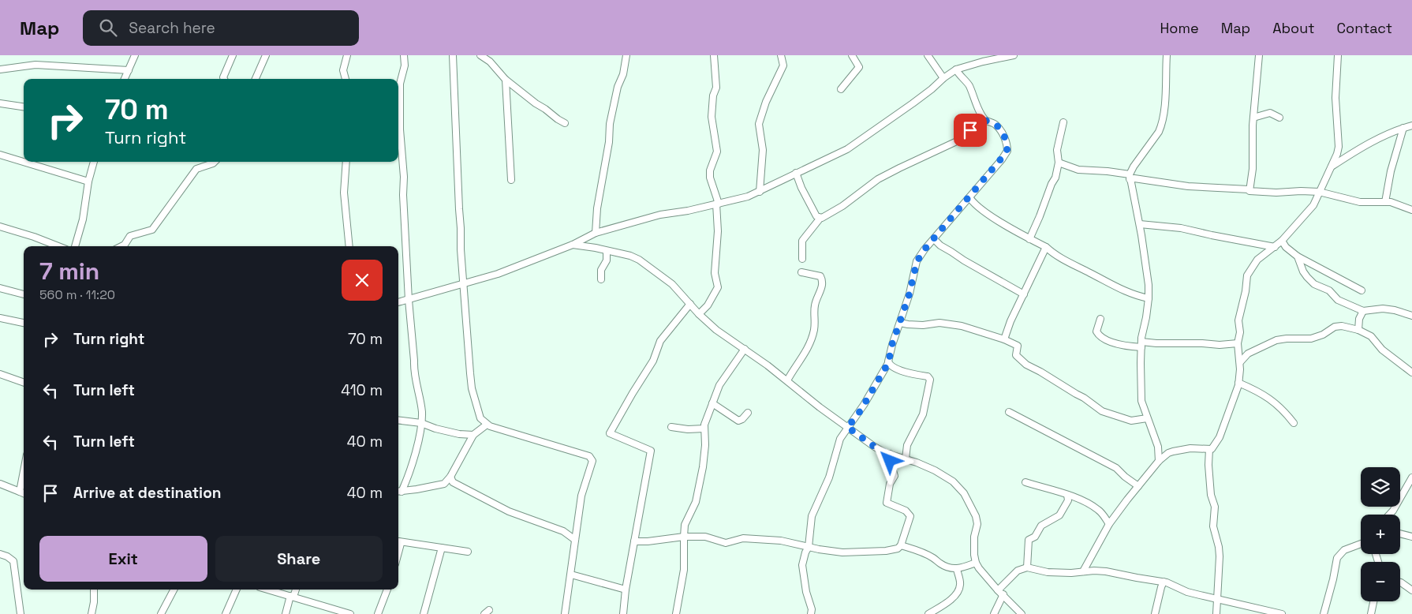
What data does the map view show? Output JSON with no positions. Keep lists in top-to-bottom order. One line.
{"page":{"header":"Map","search":"Search here","nav":["Home","Map","About","Contact"],"turn":["70 m","Turn right"],"heading":["7 min","560 m · 11:20"],"list":[{"name":"Turn right","value":"70 m"},{"name":"Turn left","value":"410 m"},{"name":"Turn left","value":"40 m"},{"name":"Arrive at destination","value":"40 m"}],"map_buttons":["+","−"],"buttons":["Exit","Share"]}}
